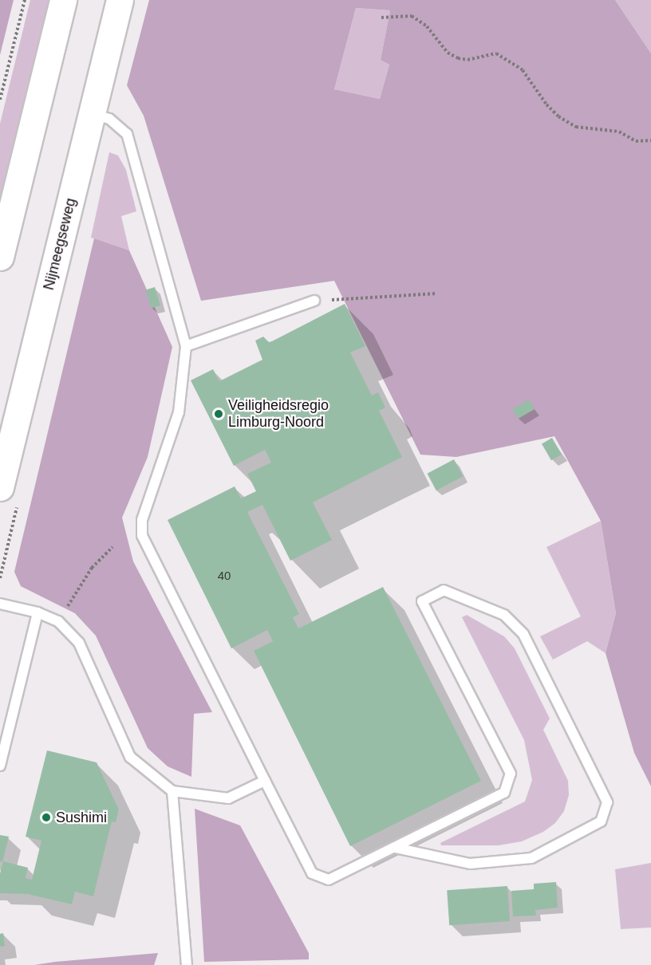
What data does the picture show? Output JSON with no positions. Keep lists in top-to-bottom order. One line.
{"streets":{"main road":["Nijmeegseweg"]},"places":["Veiligheidsregio Limburg-Noord","Sushimi"],"house_numbers":["40"]}
